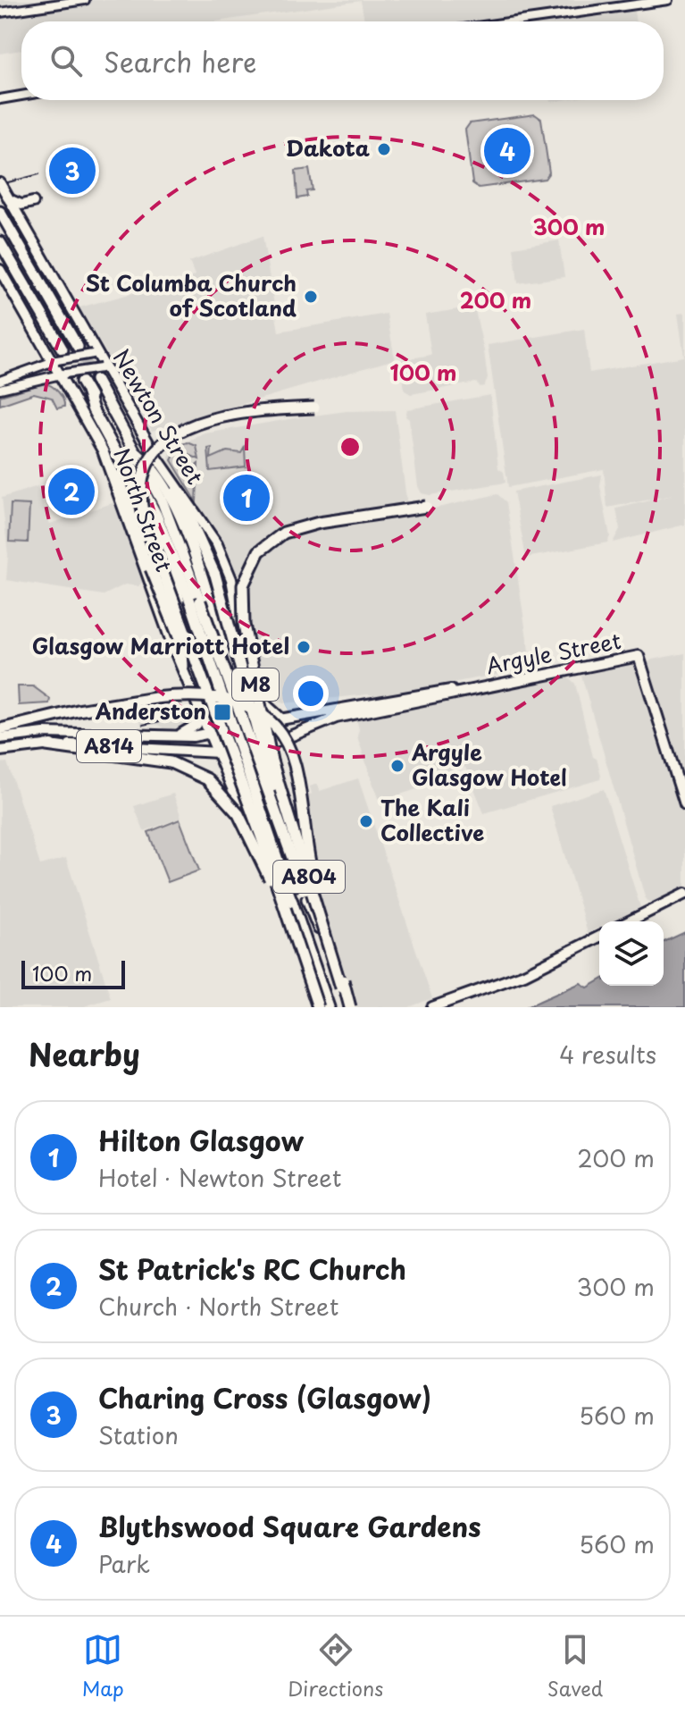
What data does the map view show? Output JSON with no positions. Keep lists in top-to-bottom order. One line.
{"streets":{"highway":["M8"],"main road":["Newton Street","North Street","Argyle Street","A814","A804"]},"crossings":[["Newton Street","Argyle Street"],["Newton Street","M8"],["North Street","Argyle Street"],["North Street","M8"],["North Street","A814"],["North Street","A804"],["Argyle Street","M8"],["Argyle Street","A814"],["Argyle Street","A804"],["A814","A804"]],"places":{"other":["Dakota","St Columba Church of Scotland","Glasgow Marriott Hotel","Argyle Glasgow Hotel","The Kali Collective"],"transit":["Anderston"]},"scale_bar":"100 m","page":{"search":"Search here","pins":["4","3","2","1"],"scale":"100 m","heading":["Nearby","4 results"],"list":[{"mark":"1","name":"Hilton Glasgow","note":"Hotel · Newton Street","value":"200 m"},{"mark":"2","name":"St Patrick's RC Church","note":"Church · North Street","value":"300 m"},{"mark":"3","name":"Charing Cross (Glasgow)","note":"Station","value":"560 m"},{"mark":"4","name":"Blythswood Square Gardens","note":"Park","value":"560 m"}],"nav":["Map","Directions","Saved"]},"rings":["300 m","200 m","100 m"]}
